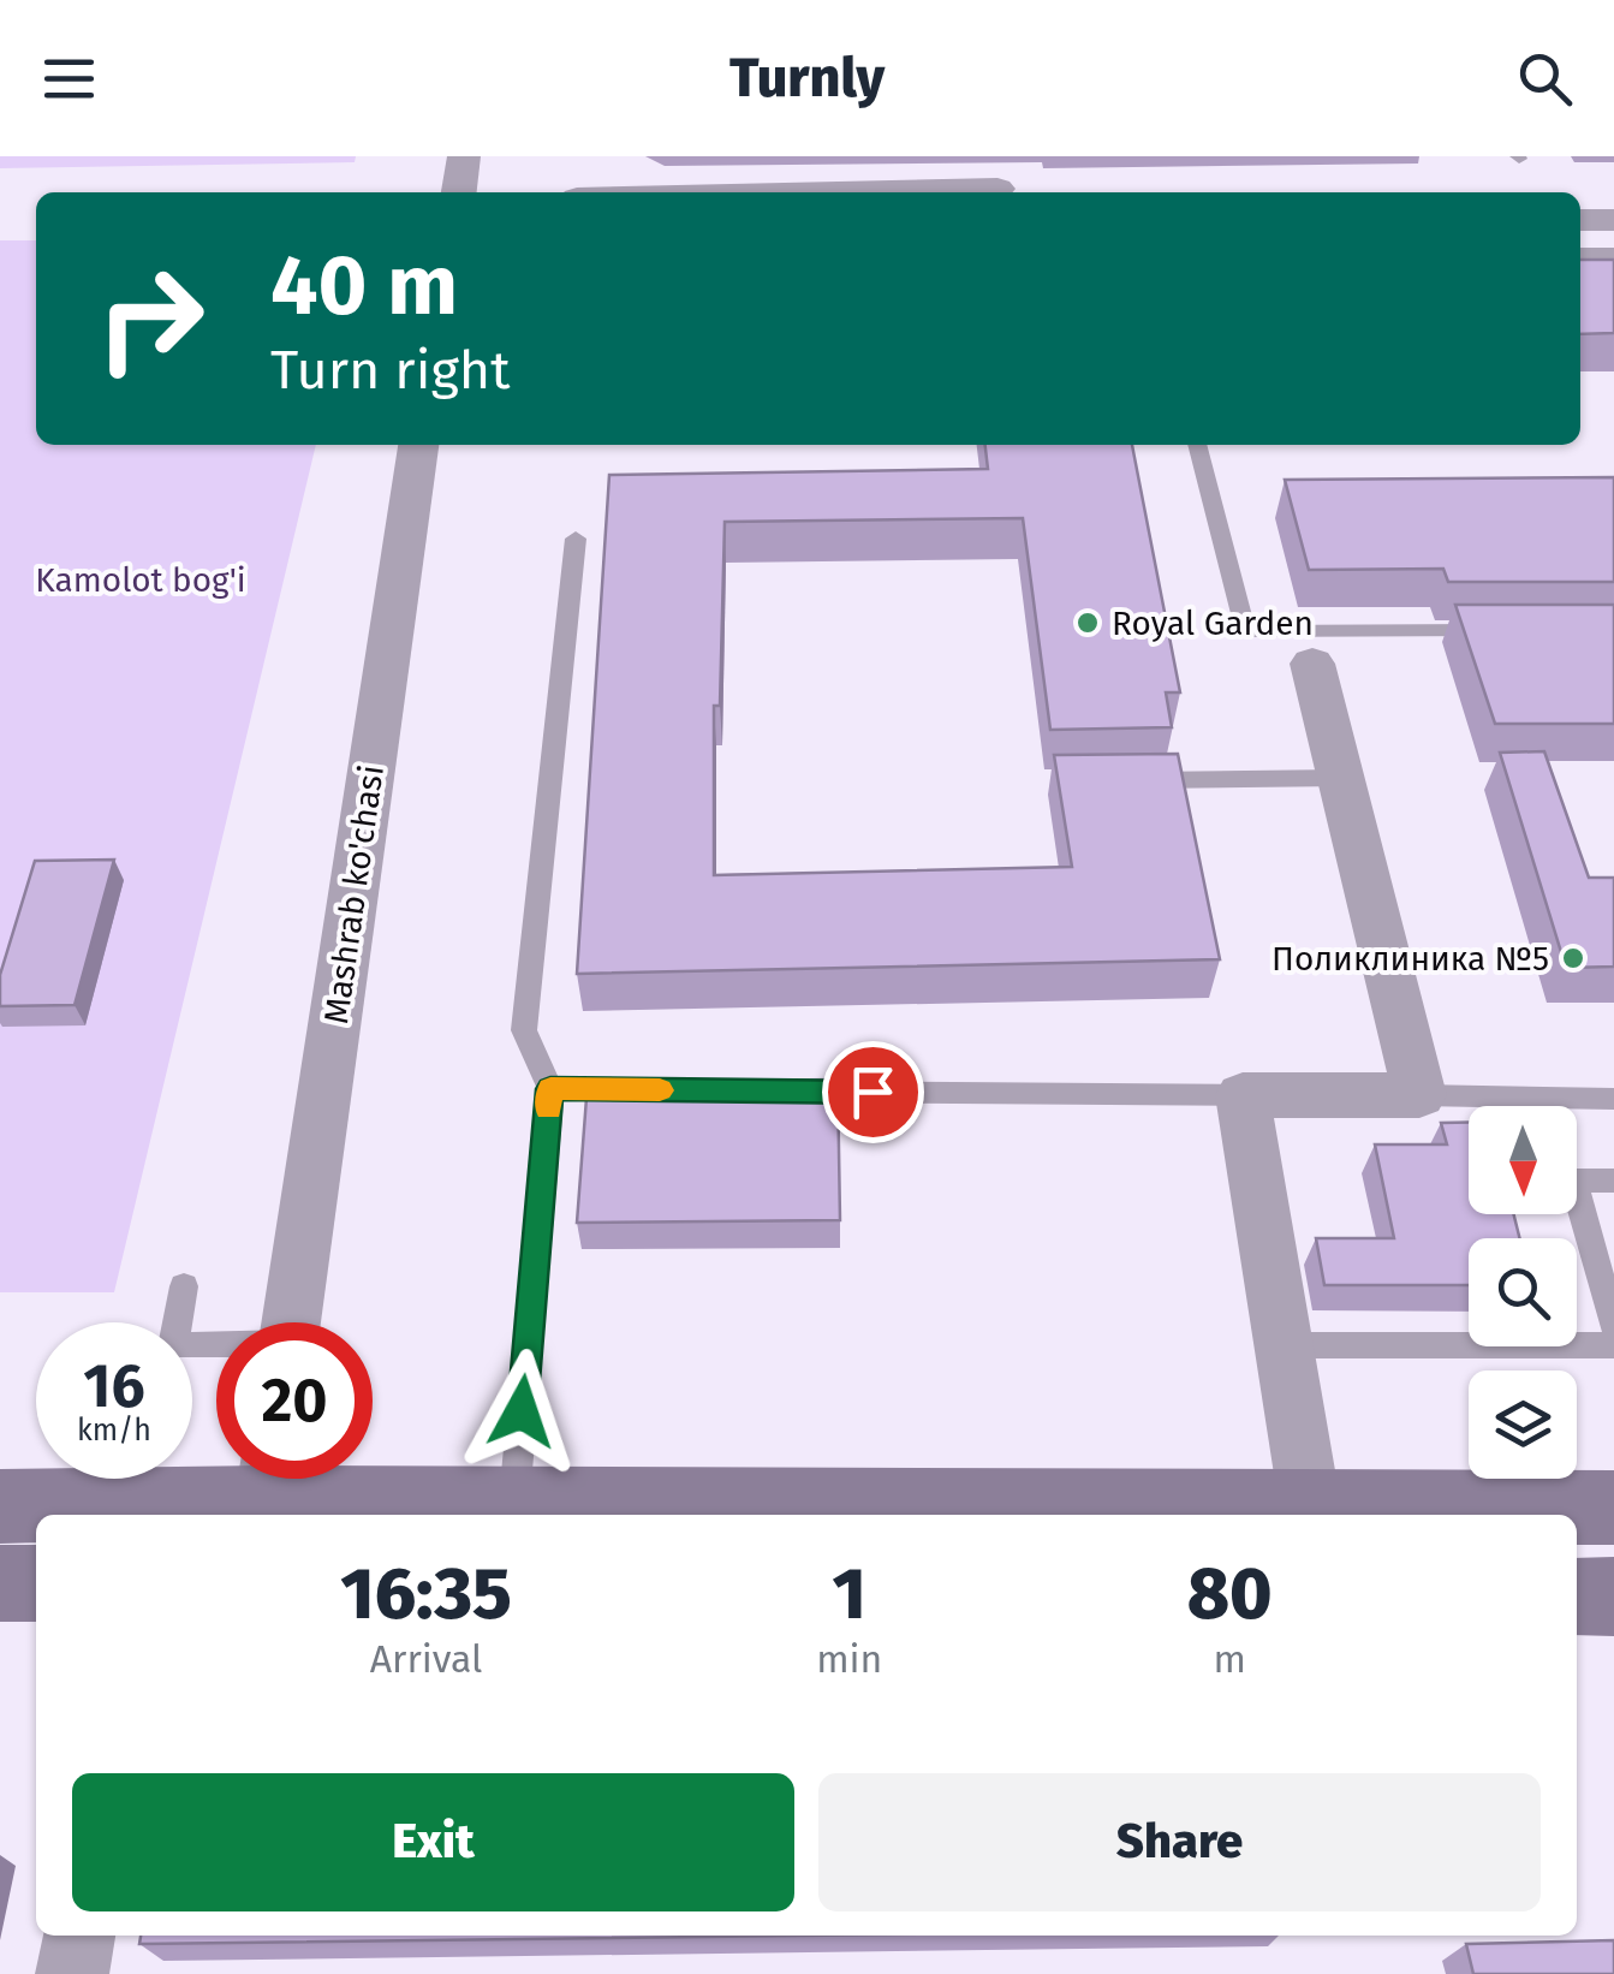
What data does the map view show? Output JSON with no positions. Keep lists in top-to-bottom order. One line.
{"streets":{"street":["Mashrab ko'chasi"]},"parks":["Kamolot bog'i"],"places":["Royal Garden","Поликлиника №5"],"north":"bottom","page":{"header":"Turnly","turn":["40 m","Turn right"],"speed":"16 km/h","limit":"20","eta":["16:35","Arrival","1","min","80","m"],"buttons":["Exit","Share"]}}
